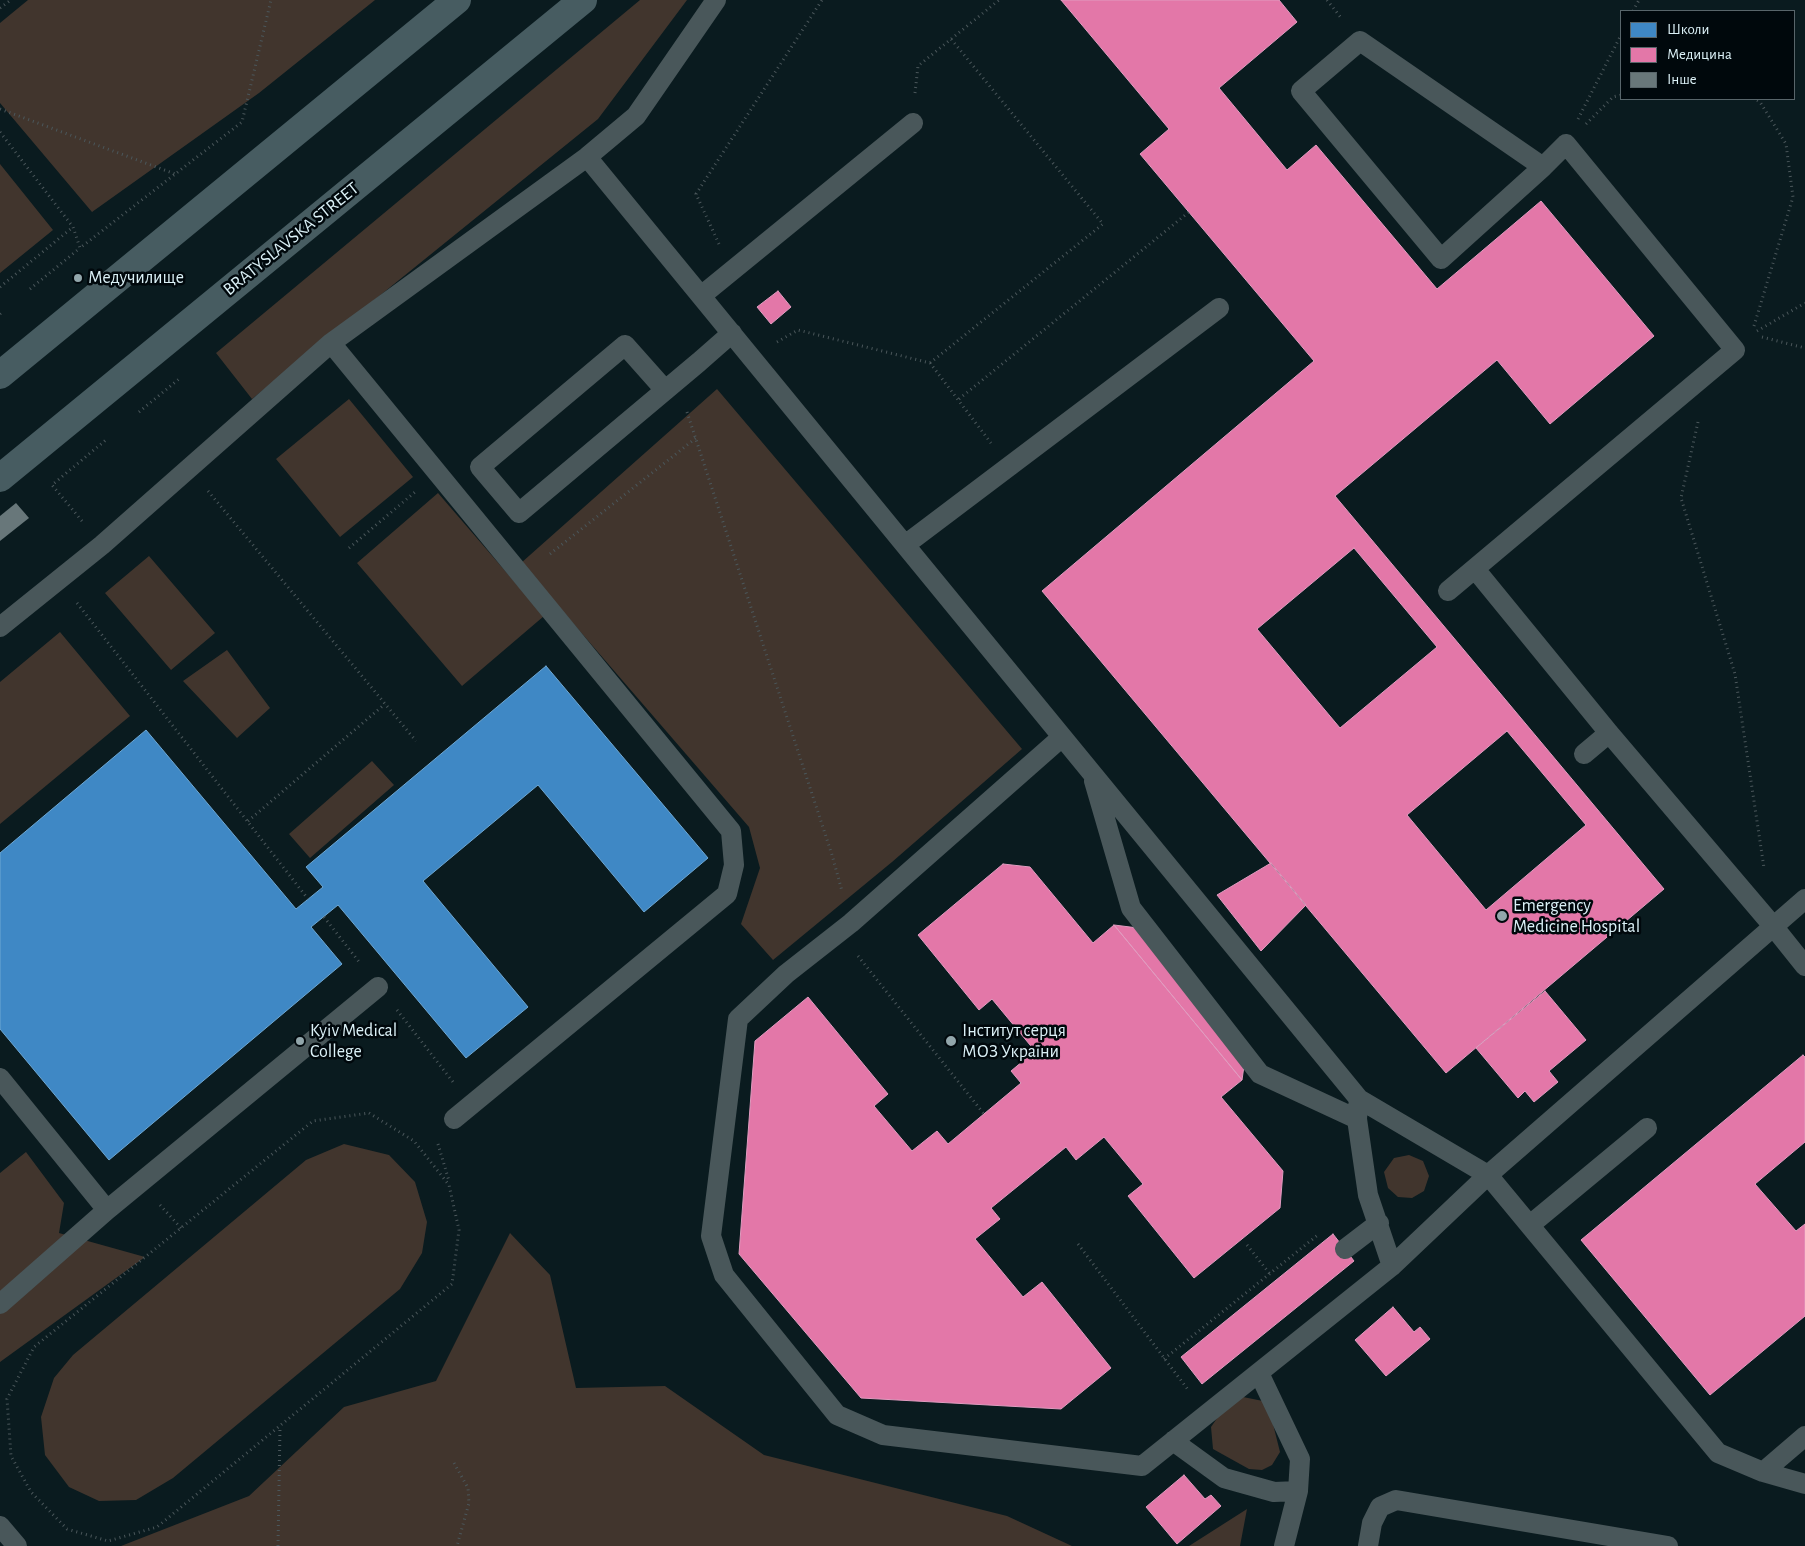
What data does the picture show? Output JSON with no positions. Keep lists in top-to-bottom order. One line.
{"streets":{"main road":["BRATYSLAVSKA STREET"]},"places":["Медучилище","Emergency Medicine Hospital","Kyiv Medical College","Інститут серця МОЗ України"],"legend":["Школи","Медицина","Інше"]}
